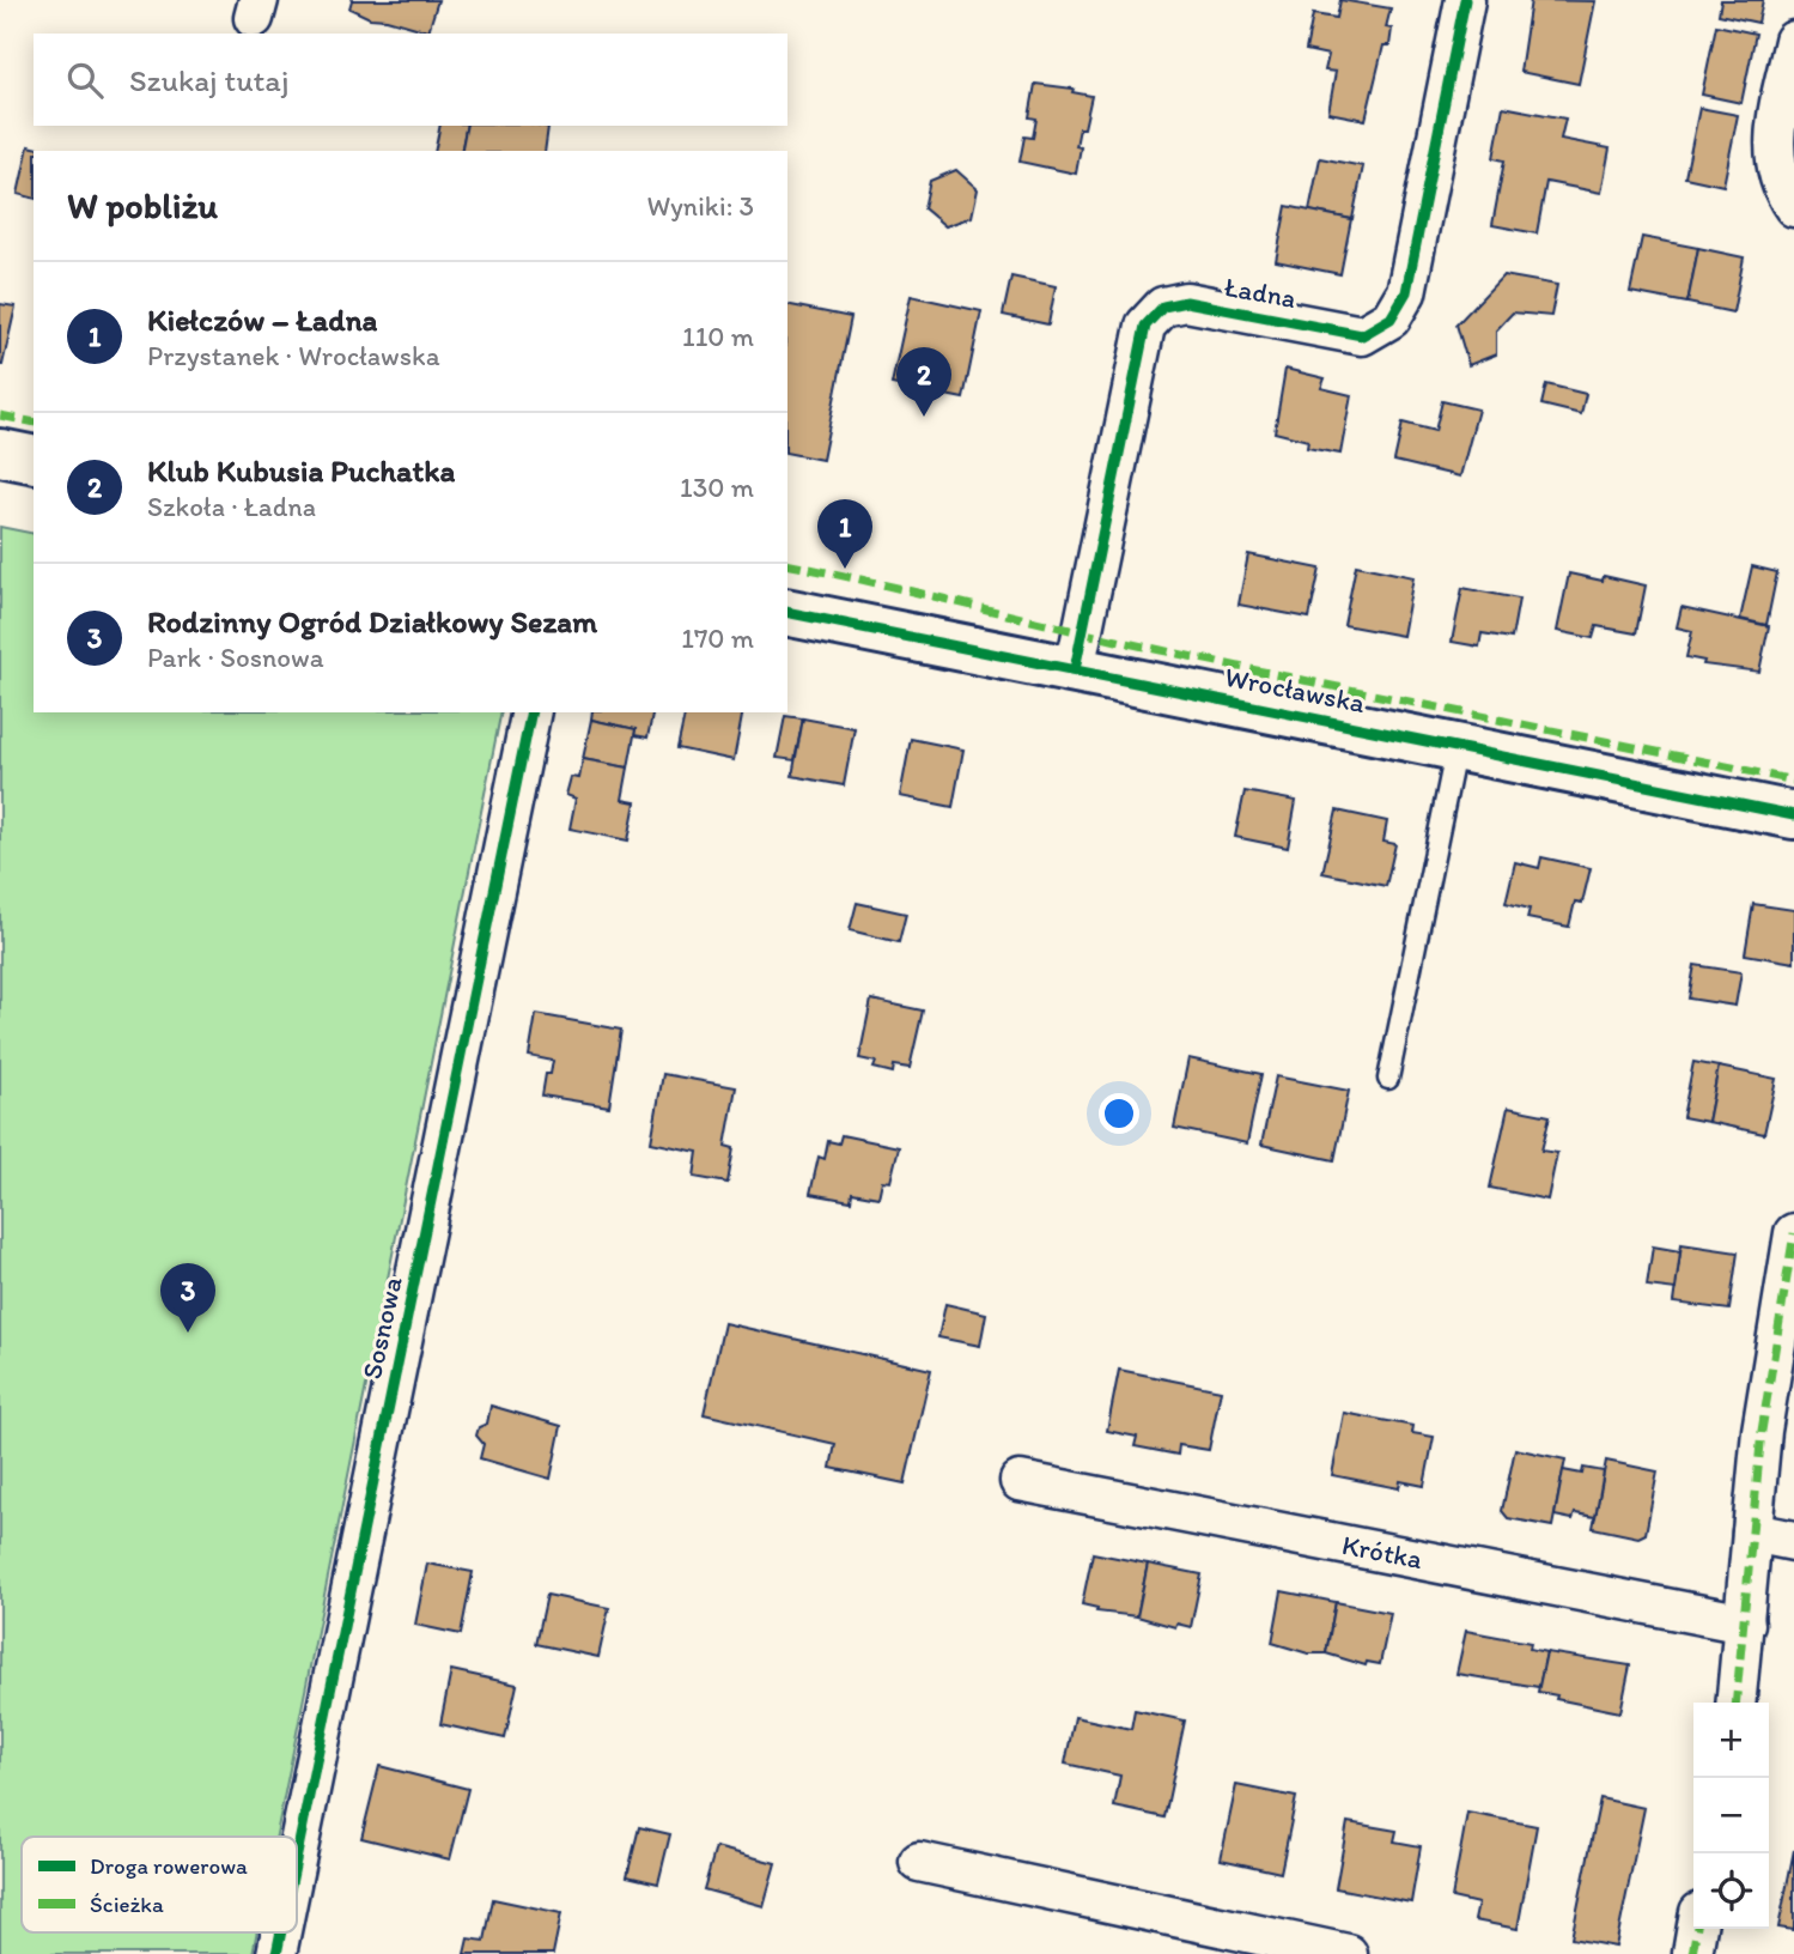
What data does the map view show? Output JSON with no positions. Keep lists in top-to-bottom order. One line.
{"streets":{"street":["Ładna","Wrocławska","Sosnowa","Krótka"]},"crossings":[["Ładna","Wrocławska"]],"legend":["Droga rowerowa","Ścieżka"],"page":{"search":"Szukaj tutaj","heading":["W pobliżu","Wyniki: 3"],"list":[{"mark":"1","name":"Kiełczów – Ładna","note":"Przystanek · Wrocławska","value":"110 m"},{"mark":"2","name":"Klub Kubusia Puchatka","note":"Szkoła · Ładna","value":"130 m"},{"mark":"3","name":"Rodzinny Ogród Działkowy Sezam","note":"Park · Sosnowa","value":"170 m"}],"pins":["2","1","3"],"map_buttons":["+","−"]}}
